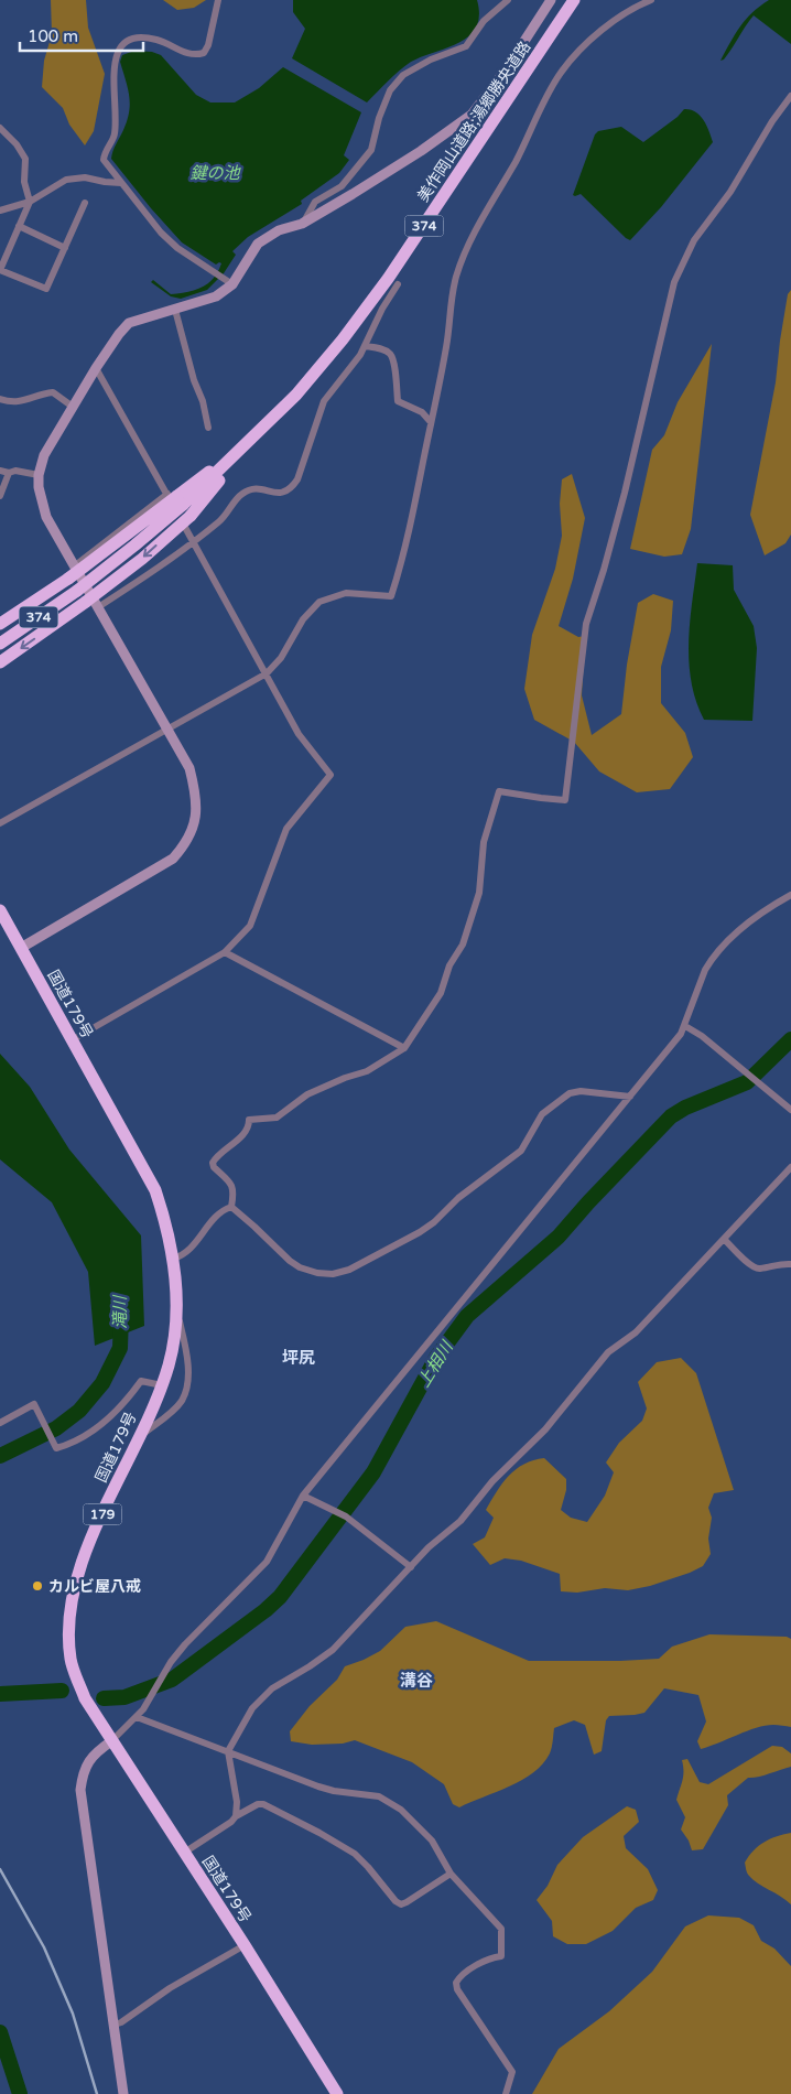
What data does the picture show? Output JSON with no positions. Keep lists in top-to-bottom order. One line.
{"streets":{"highway":["美作岡山道路;湯郷勝央道路","374","国道179号","179"]},"districts":["坪尻","溝谷"],"water":["鍵の池","滝川","上相川"],"places":["カルビ屋八戒"],"scale_bar":"100 m"}
